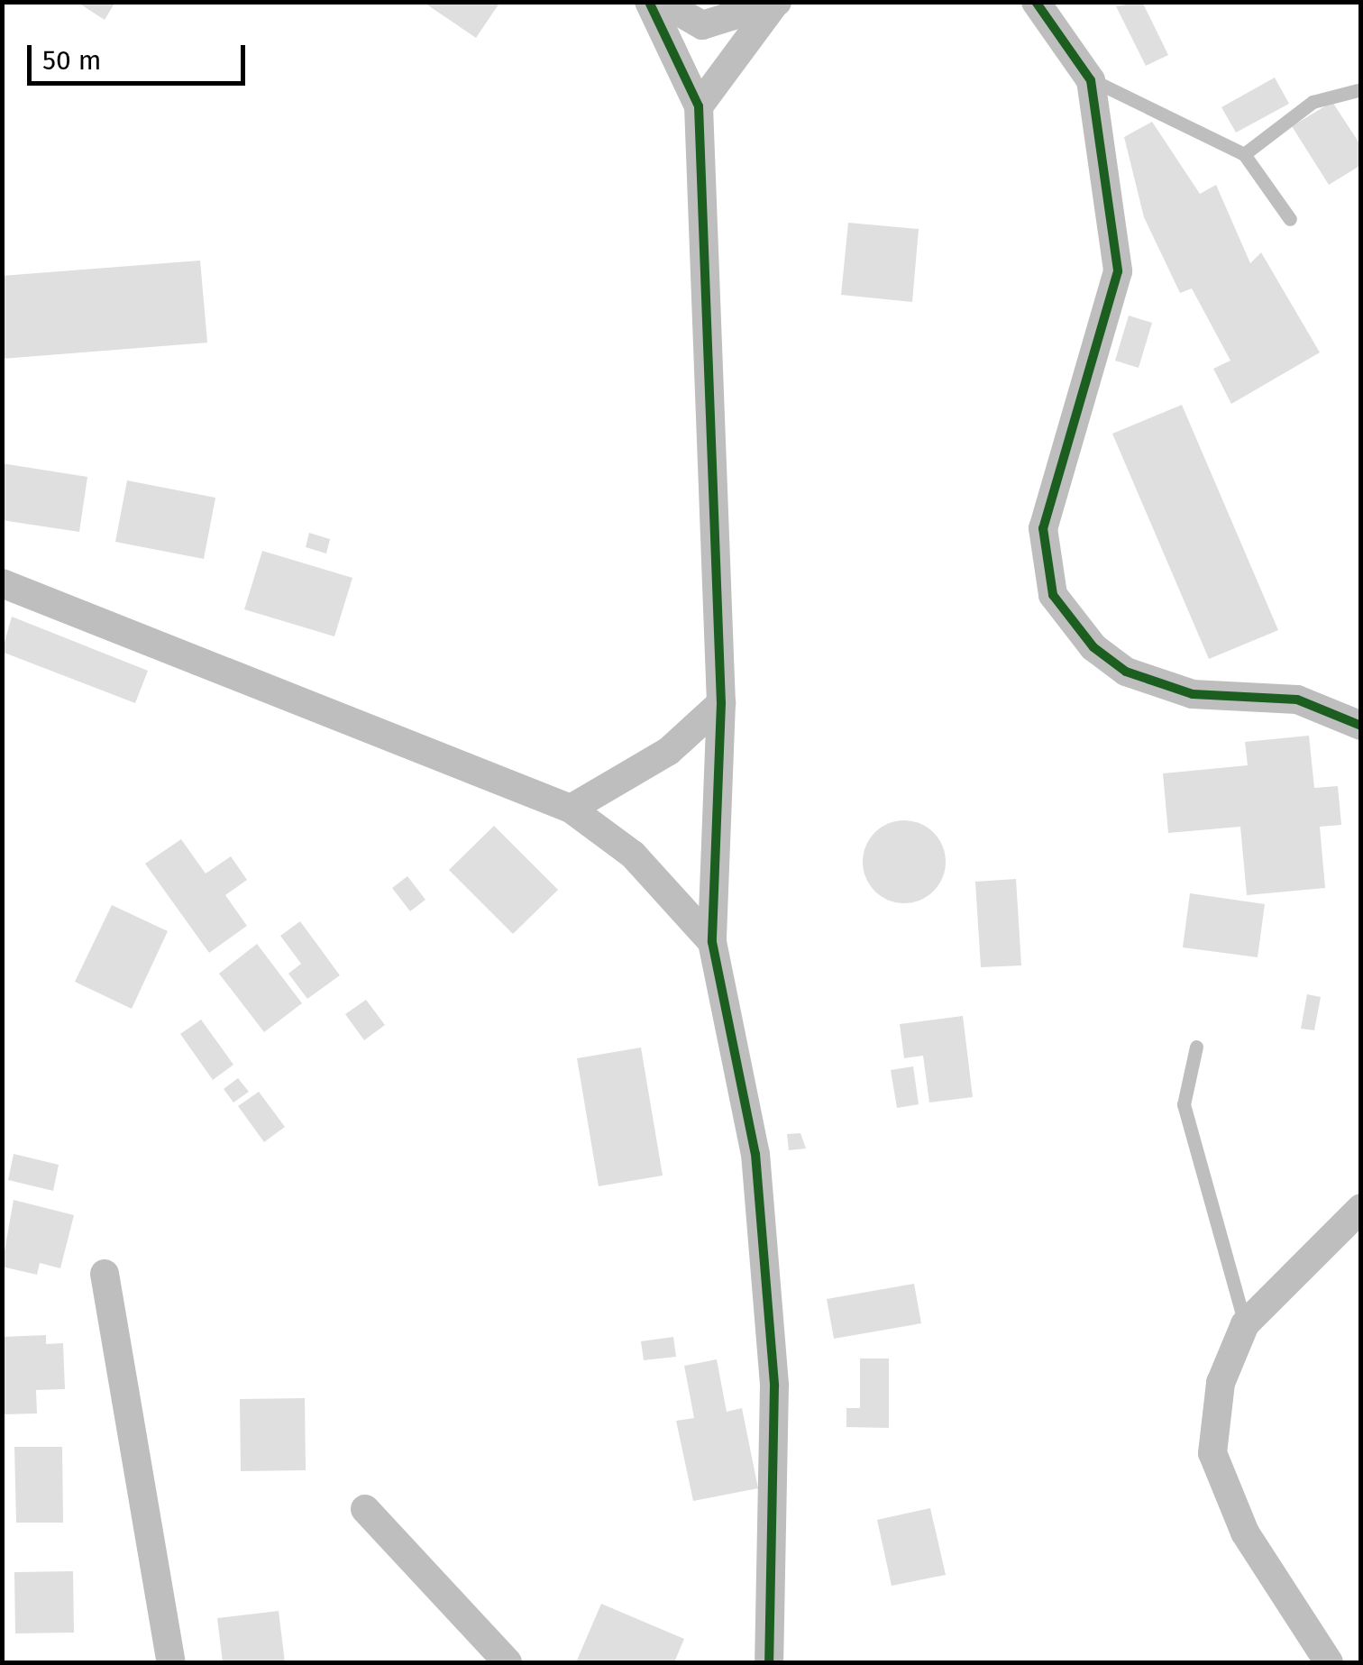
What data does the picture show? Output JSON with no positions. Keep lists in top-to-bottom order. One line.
{"scale_bar":"50 m"}
